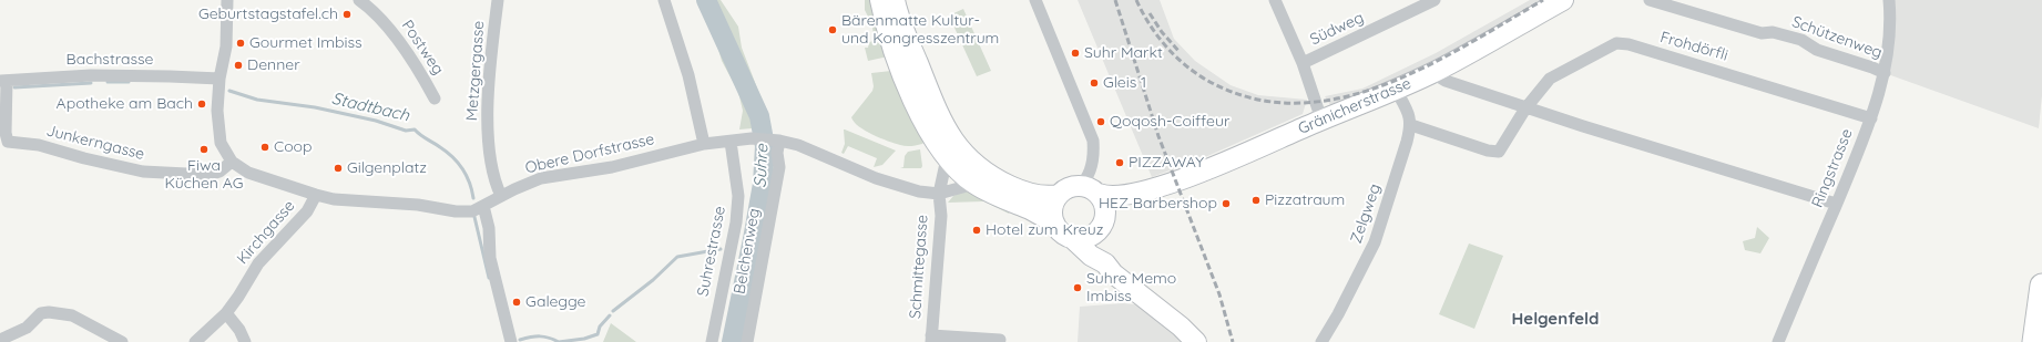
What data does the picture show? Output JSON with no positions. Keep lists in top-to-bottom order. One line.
{"streets":{"main road":["Gränicherstrasse"],"street":["Südweg","Schützenweg","Frohdörfli","Postweg","Bachstrasse","Metzgergasse","Junkerngasse","Obere Dorfstrasse","Ringstrasse","Zelgweg","Kirchgasse","Suhrestrasse","Belchenweg","Schmittegasse"]},"crossings":[["Schützenweg","Ringstrasse"],["Frohdörfli","Ringstrasse"],["Frohdörfli","Zelgweg"],["Bachstrasse","Junkerngasse"],["Bachstrasse","Obere Dorfstrasse"],["Metzgergasse","Obere Dorfstrasse"],["Junkerngasse","Obere Dorfstrasse"],["Obere Dorfstrasse","Kirchgasse"],["Obere Dorfstrasse","Suhrestrasse"],["Obere Dorfstrasse","Belchenweg"],["Obere Dorfstrasse","Schmittegasse"]],"districts":["Helgenfeld"],"water":["Stadtbach","Suhre"],"places":["Geburtstagstafel.ch","Bärenmatte Kultur- und Kongresszentrum","Gourmet Imbiss","Suhr Markt","Denner","Gleis 1","Apotheke am Bach","Qoqosh-Coiffeur","Coop","Fiwa Küchen AG","PIZZAWAY","Gilgenplatz","Pizzatraum","HEZ Barbershop","Hotel zum Kreuz","Suhre Memo Imbiss","Galegge"]}
